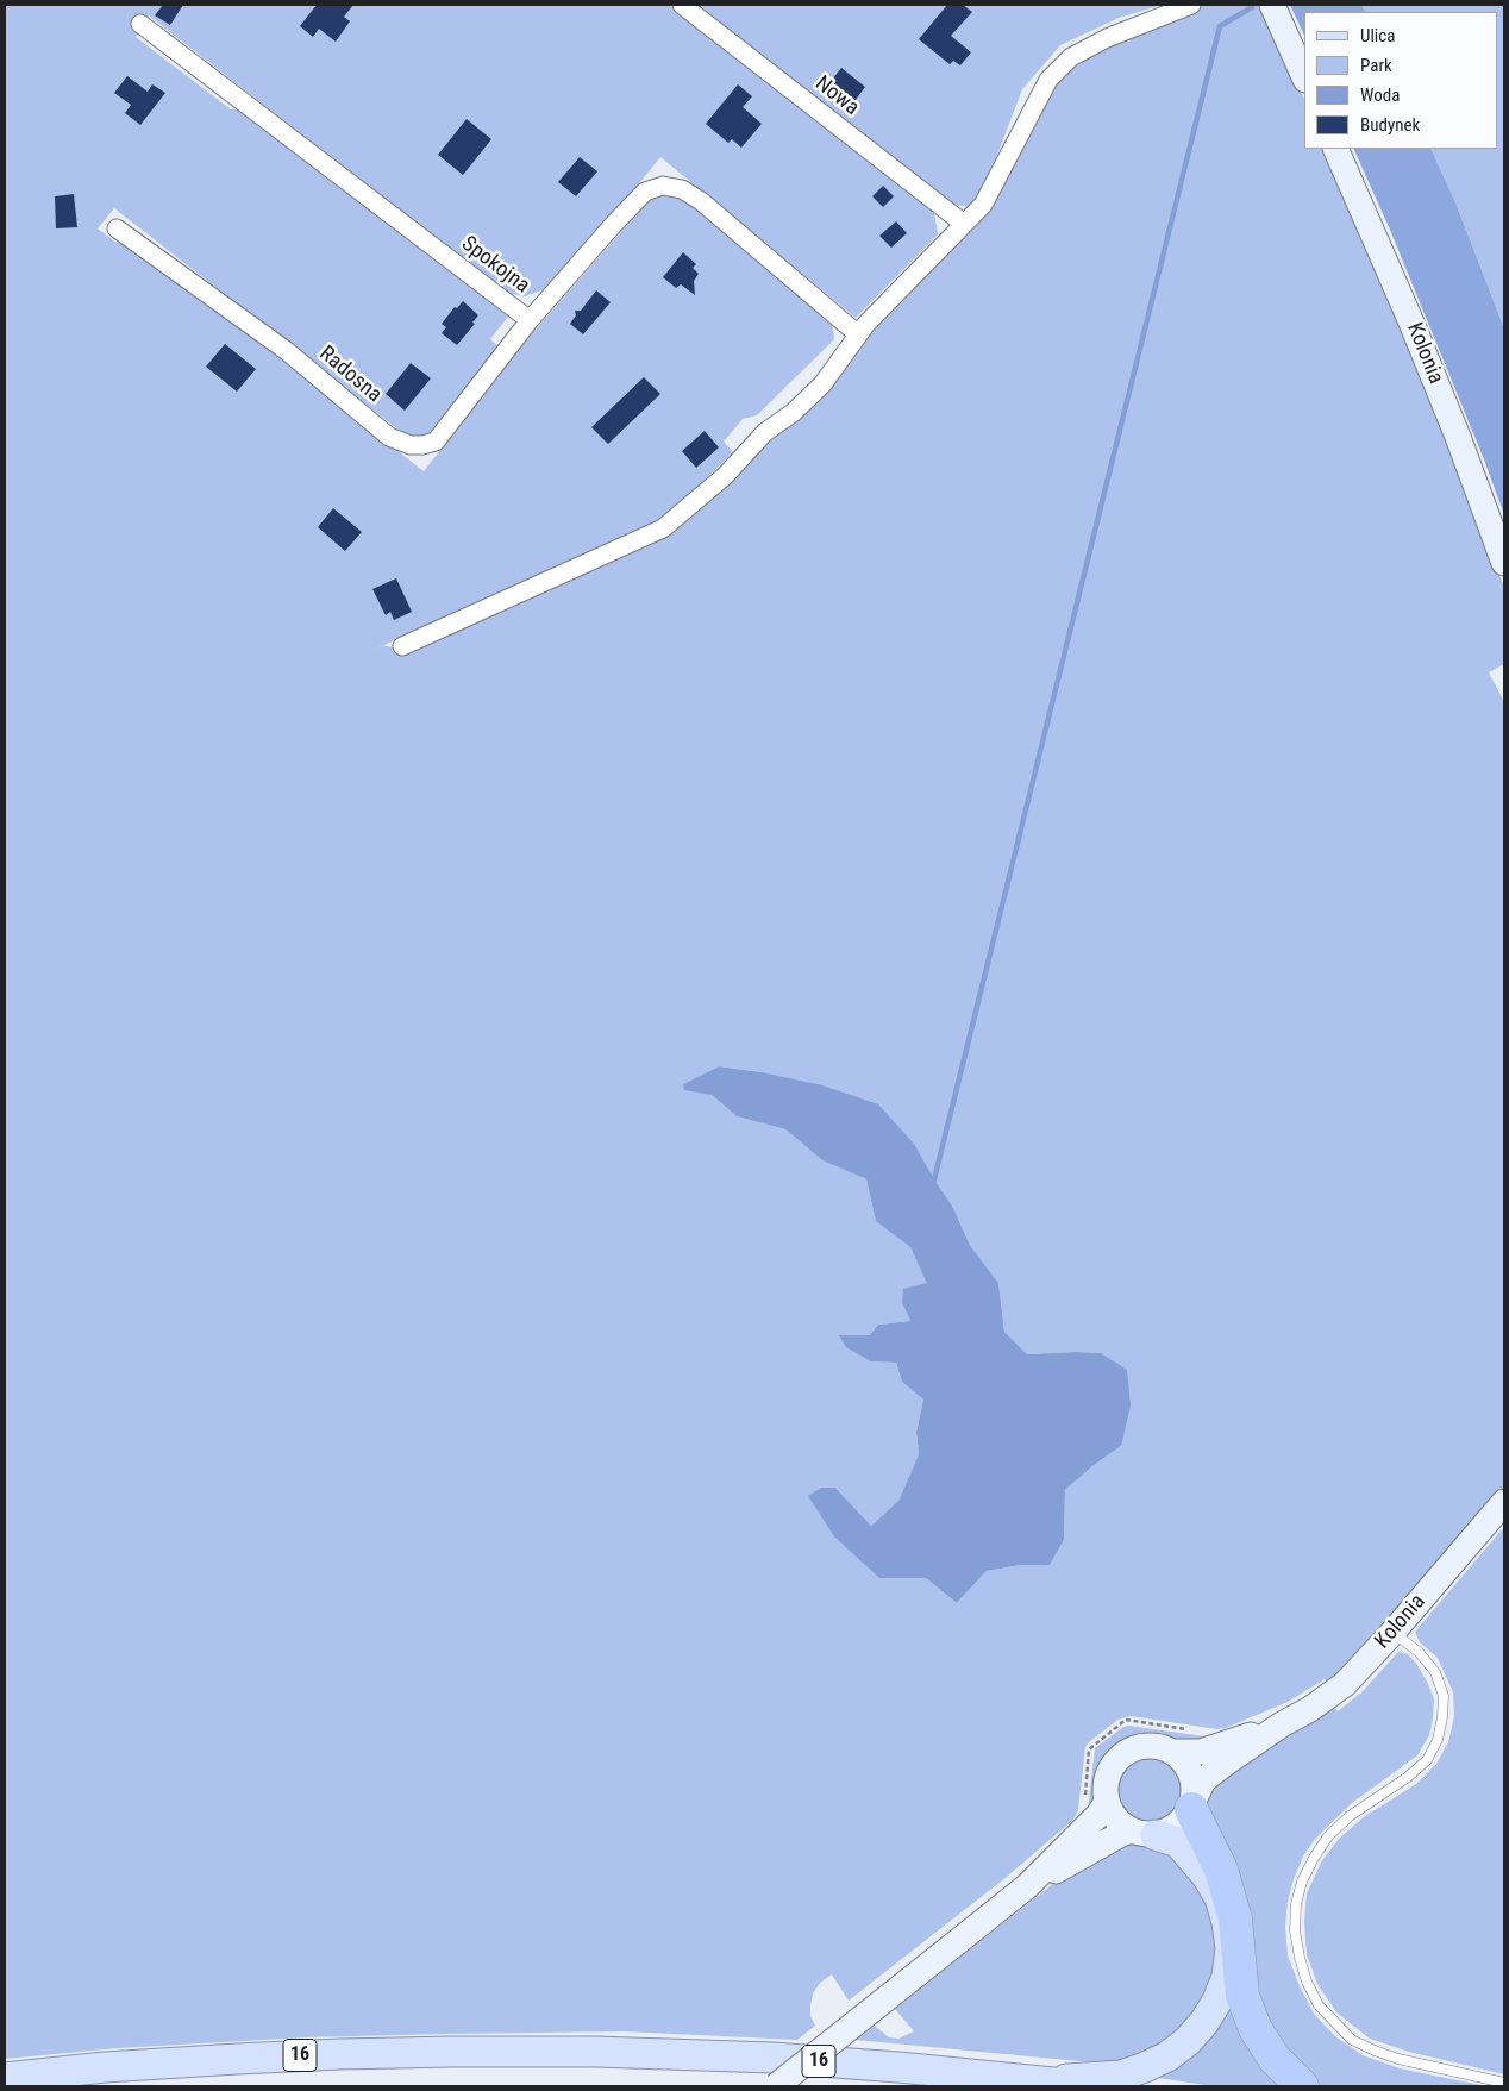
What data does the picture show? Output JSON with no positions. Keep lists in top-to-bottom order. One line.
{"streets":{"main road":["16"],"street":["Nowa","Spokojna","Kolonia","Radosna"]},"crossings":[["Spokojna","Radosna"]],"legend":["Ulica","Park","Woda","Budynek"]}
